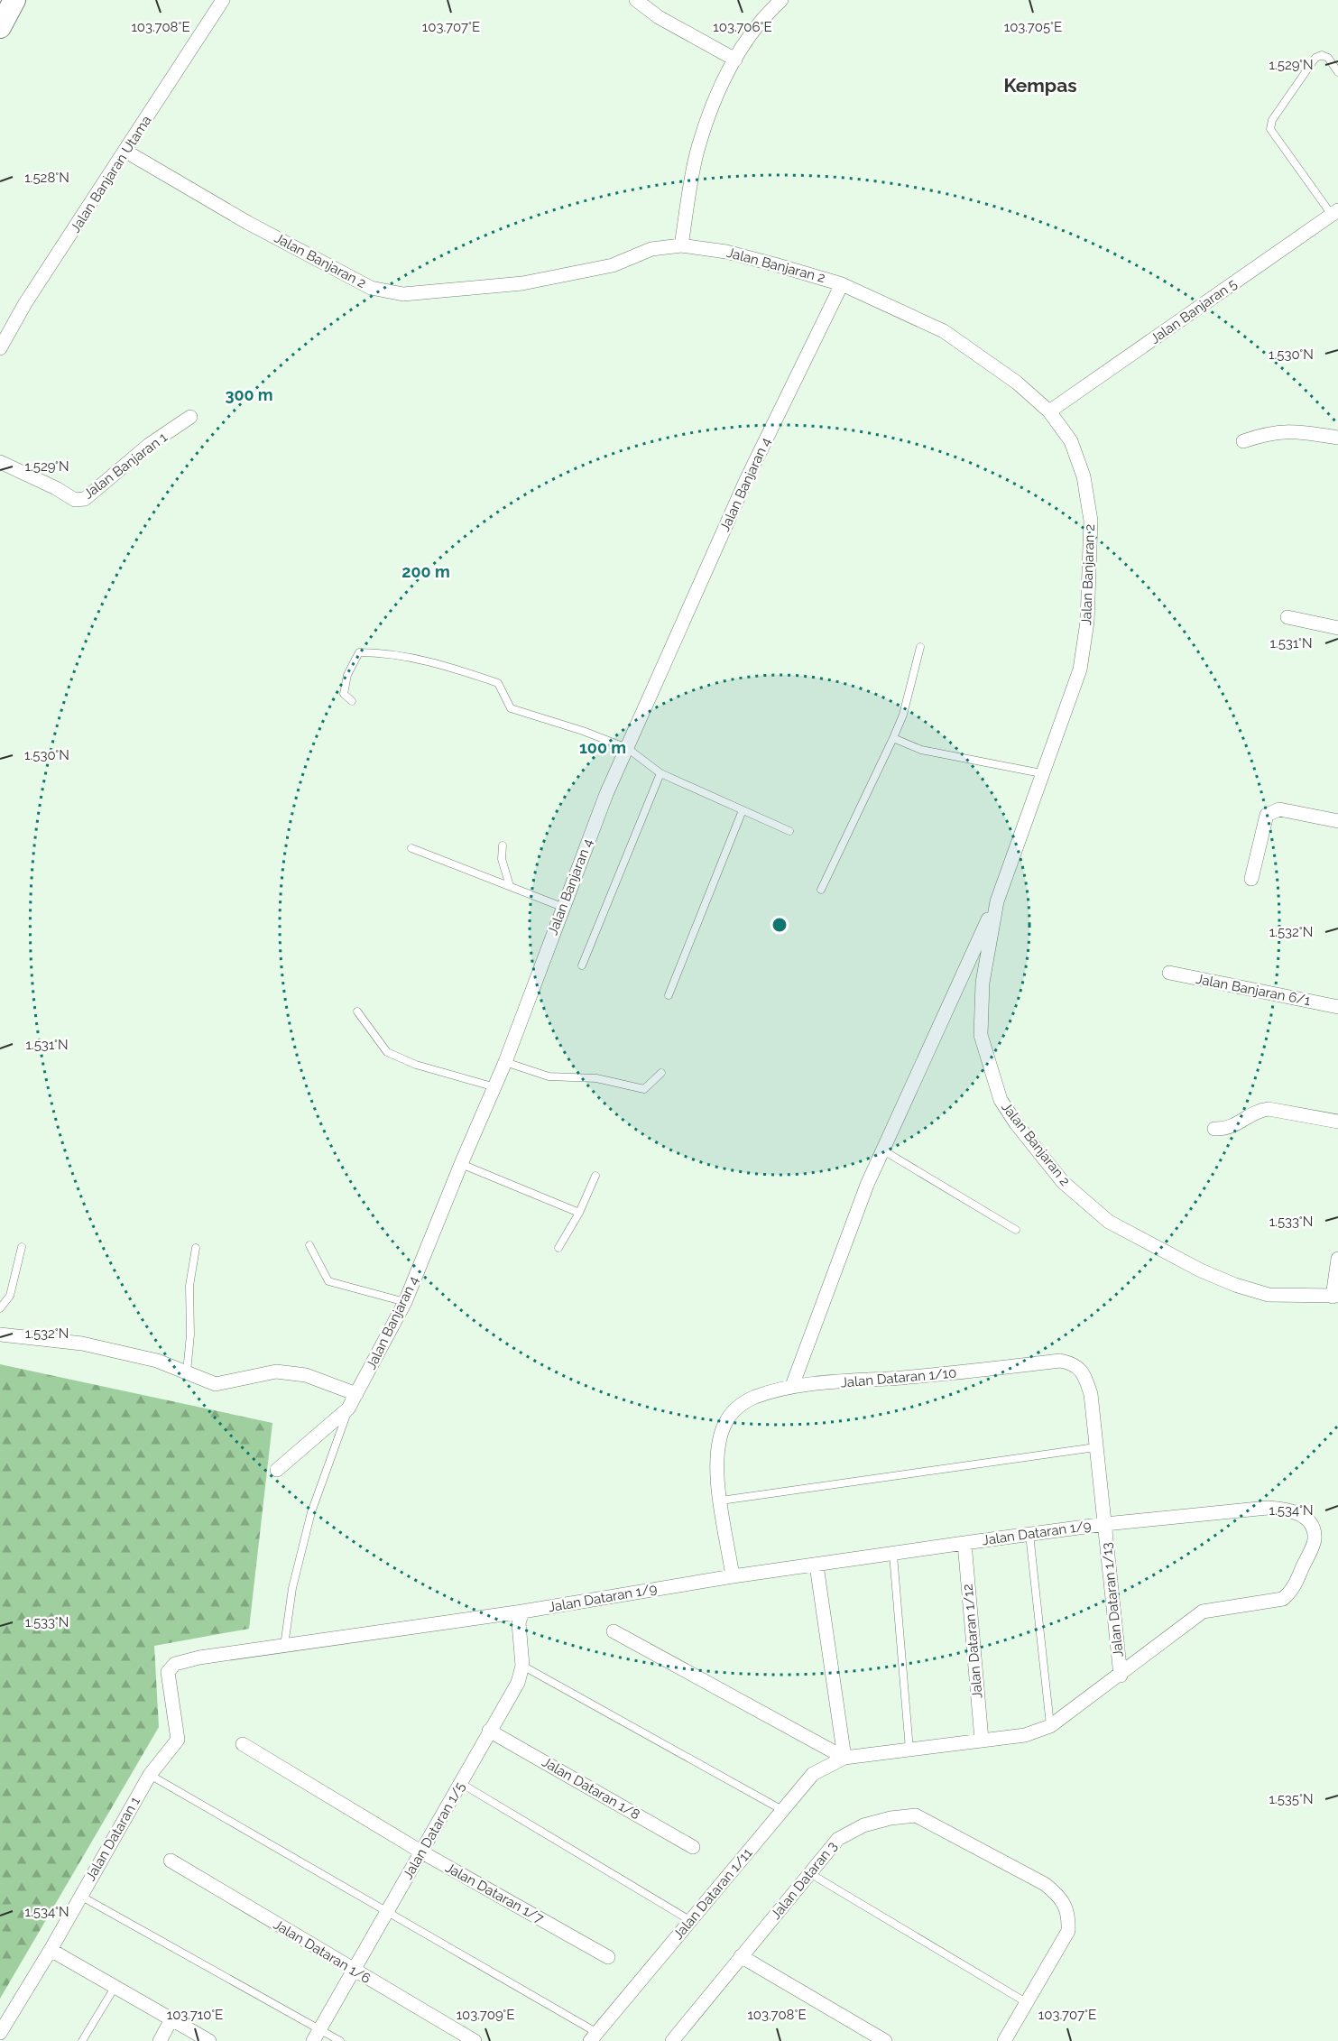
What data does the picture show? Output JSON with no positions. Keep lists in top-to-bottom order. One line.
{"streets":{"street":["Jalan Banjaran Utama","Jalan Banjaran 2","Jalan Banjaran 5","Jalan Banjaran 1","Jalan Banjaran 4","Jalan Banjaran 6/1","Jalan Dataran 1/10","Jalan Dataran 1/9","Jalan Dataran 1/13","Jalan Dataran 1/12","Jalan Dataran 1/8","Jalan Dataran 1/5","Jalan Dataran 1","Jalan Dataran 3","Jalan Dataran 1/7","Jalan Dataran 1/11","Jalan Dataran 1/6"]},"crossings":[["Jalan Banjaran Utama","Jalan Banjaran 2"],["Jalan Banjaran 2","Jalan Banjaran 5"],["Jalan Banjaran 2","Jalan Banjaran 4"],["Jalan Dataran 1/10","Jalan Dataran 1/9"],["Jalan Dataran 1/10","Jalan Dataran 1/13"],["Jalan Dataran 1/9","Jalan Dataran 1/13"],["Jalan Dataran 1/9","Jalan Dataran 1/12"],["Jalan Dataran 1/9","Jalan Dataran 1/5"],["Jalan Dataran 1/9","Jalan Dataran 1"],["Jalan Dataran 1/9","Jalan Dataran 1/11"],["Jalan Dataran 1/8","Jalan Dataran 1/5"],["Jalan Dataran 1/5","Jalan Dataran 1/7"],["Jalan Dataran 1/5","Jalan Dataran 1/6"]],"districts":["Kempas"],"coordinates":["103.708°E","103.707°E","103.706°E","103.705°E","1.529°N","1.528°N","1.530°N","1.531°N","1.532°N","1.533°N","1.534°N","1.535°N","103.710°E","103.709°E"],"rings":["300 m","200 m","100 m"]}
